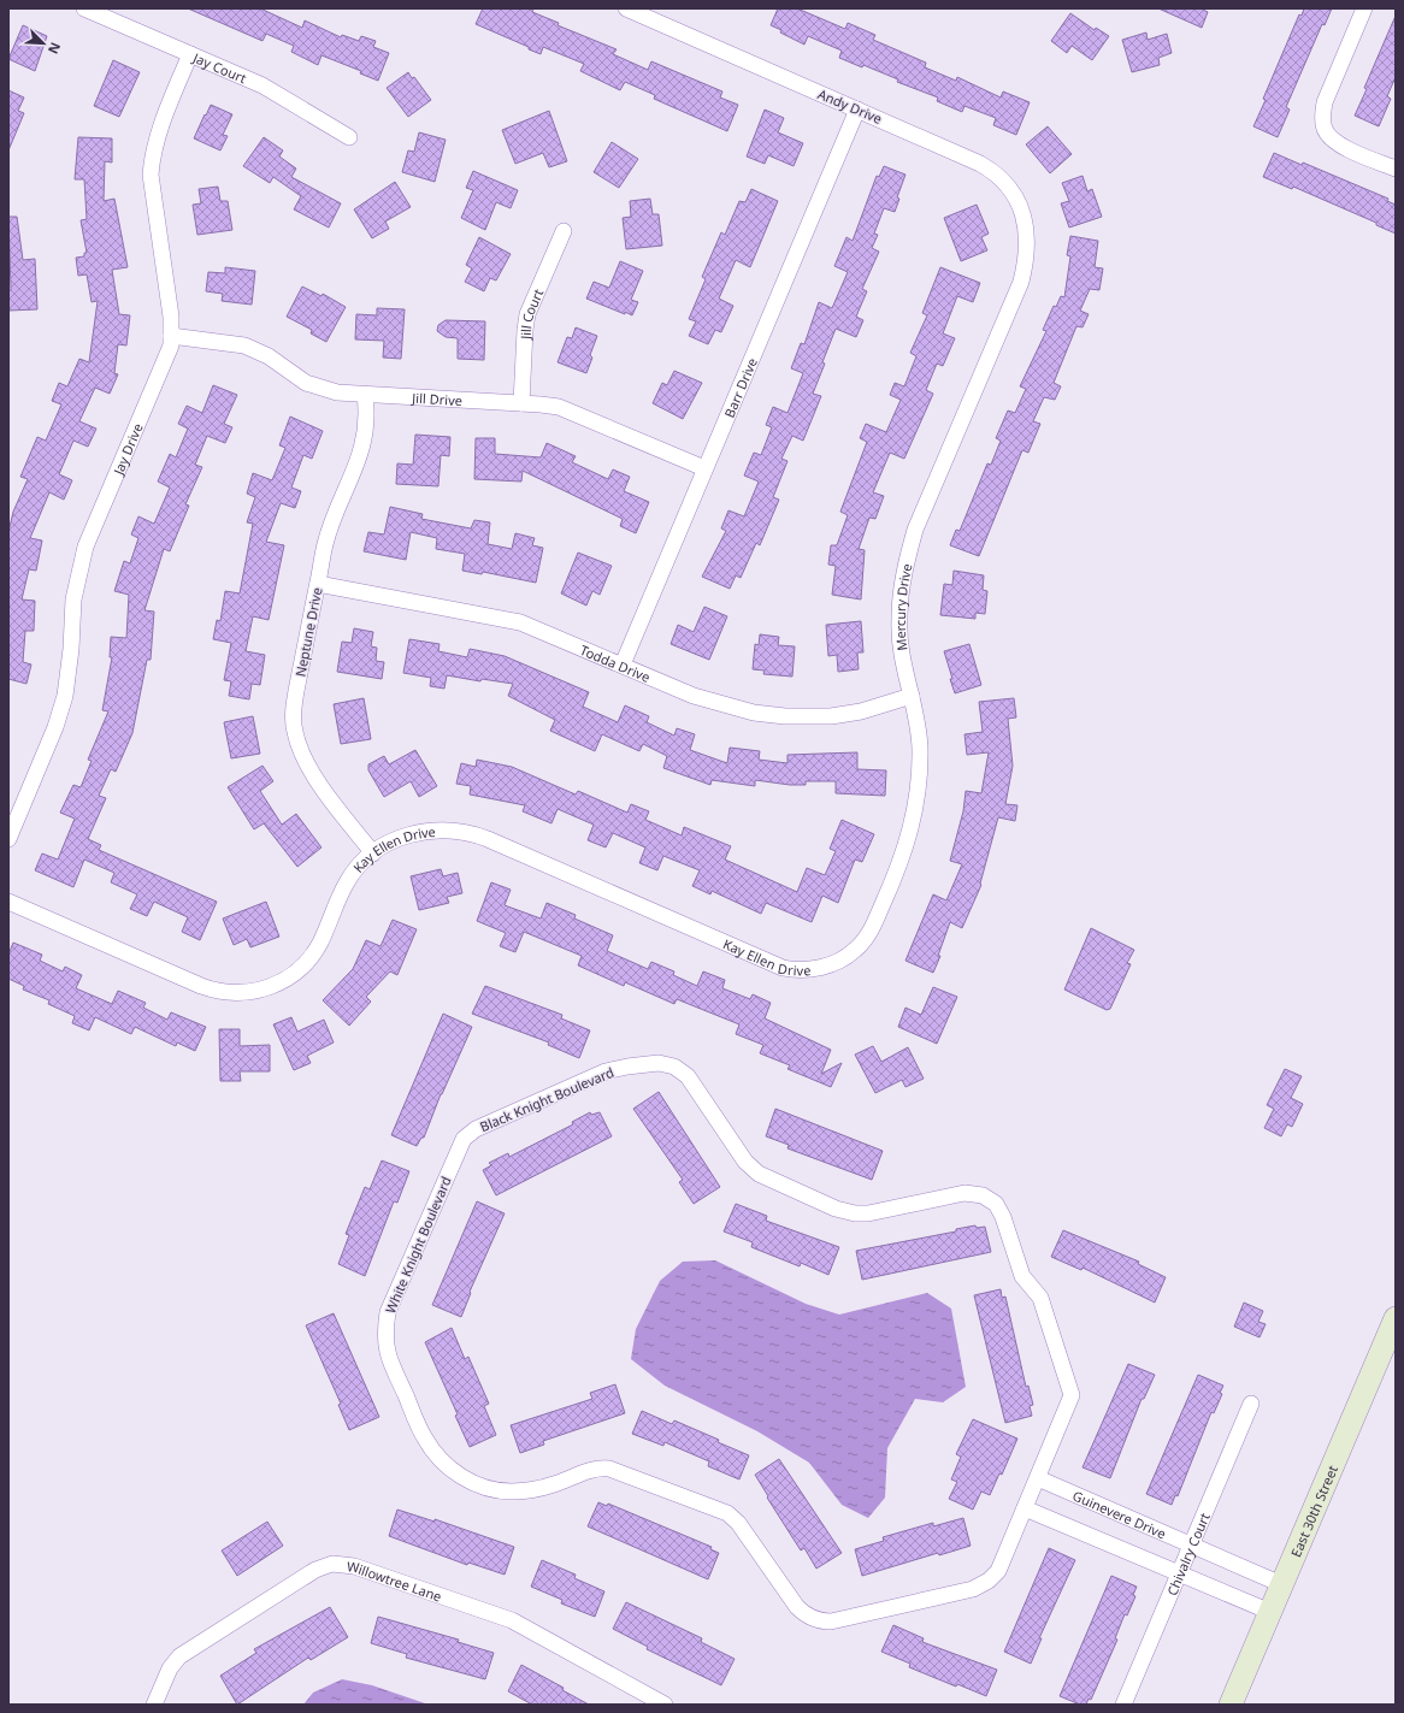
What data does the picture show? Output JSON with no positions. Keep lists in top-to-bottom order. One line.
{"streets":{"main road":["East 30th Street"],"street":["Jay Court","Andy Drive","Jill Court","Barr Drive","Jill Drive","Jay Drive","Mercury Drive","Neptune Drive","Todda Drive","Kay Ellen Drive","Black Knight Boulevard","White Knight Boulevard","Guinevere Drive","Chivalry Court","Willowtree Lane"]},"crossings":[["Jay Court","Jay Drive"],["Andy Drive","Barr Drive"],["Andy Drive","Mercury Drive"],["Jill Court","Jill Drive"],["Barr Drive","Jill Drive"],["Barr Drive","Todda Drive"],["Jill Drive","Jay Drive"],["Jill Drive","Neptune Drive"],["Mercury Drive","Todda Drive"],["Mercury Drive","Kay Ellen Drive"],["Neptune Drive","Todda Drive"],["Neptune Drive","Kay Ellen Drive"],["Black Knight Boulevard","White Knight Boulevard"],["Black Knight Boulevard","Guinevere Drive"],["East 30th Street","Guinevere Drive"],["Guinevere Drive","Chivalry Court"]],"north":"bottom right"}
